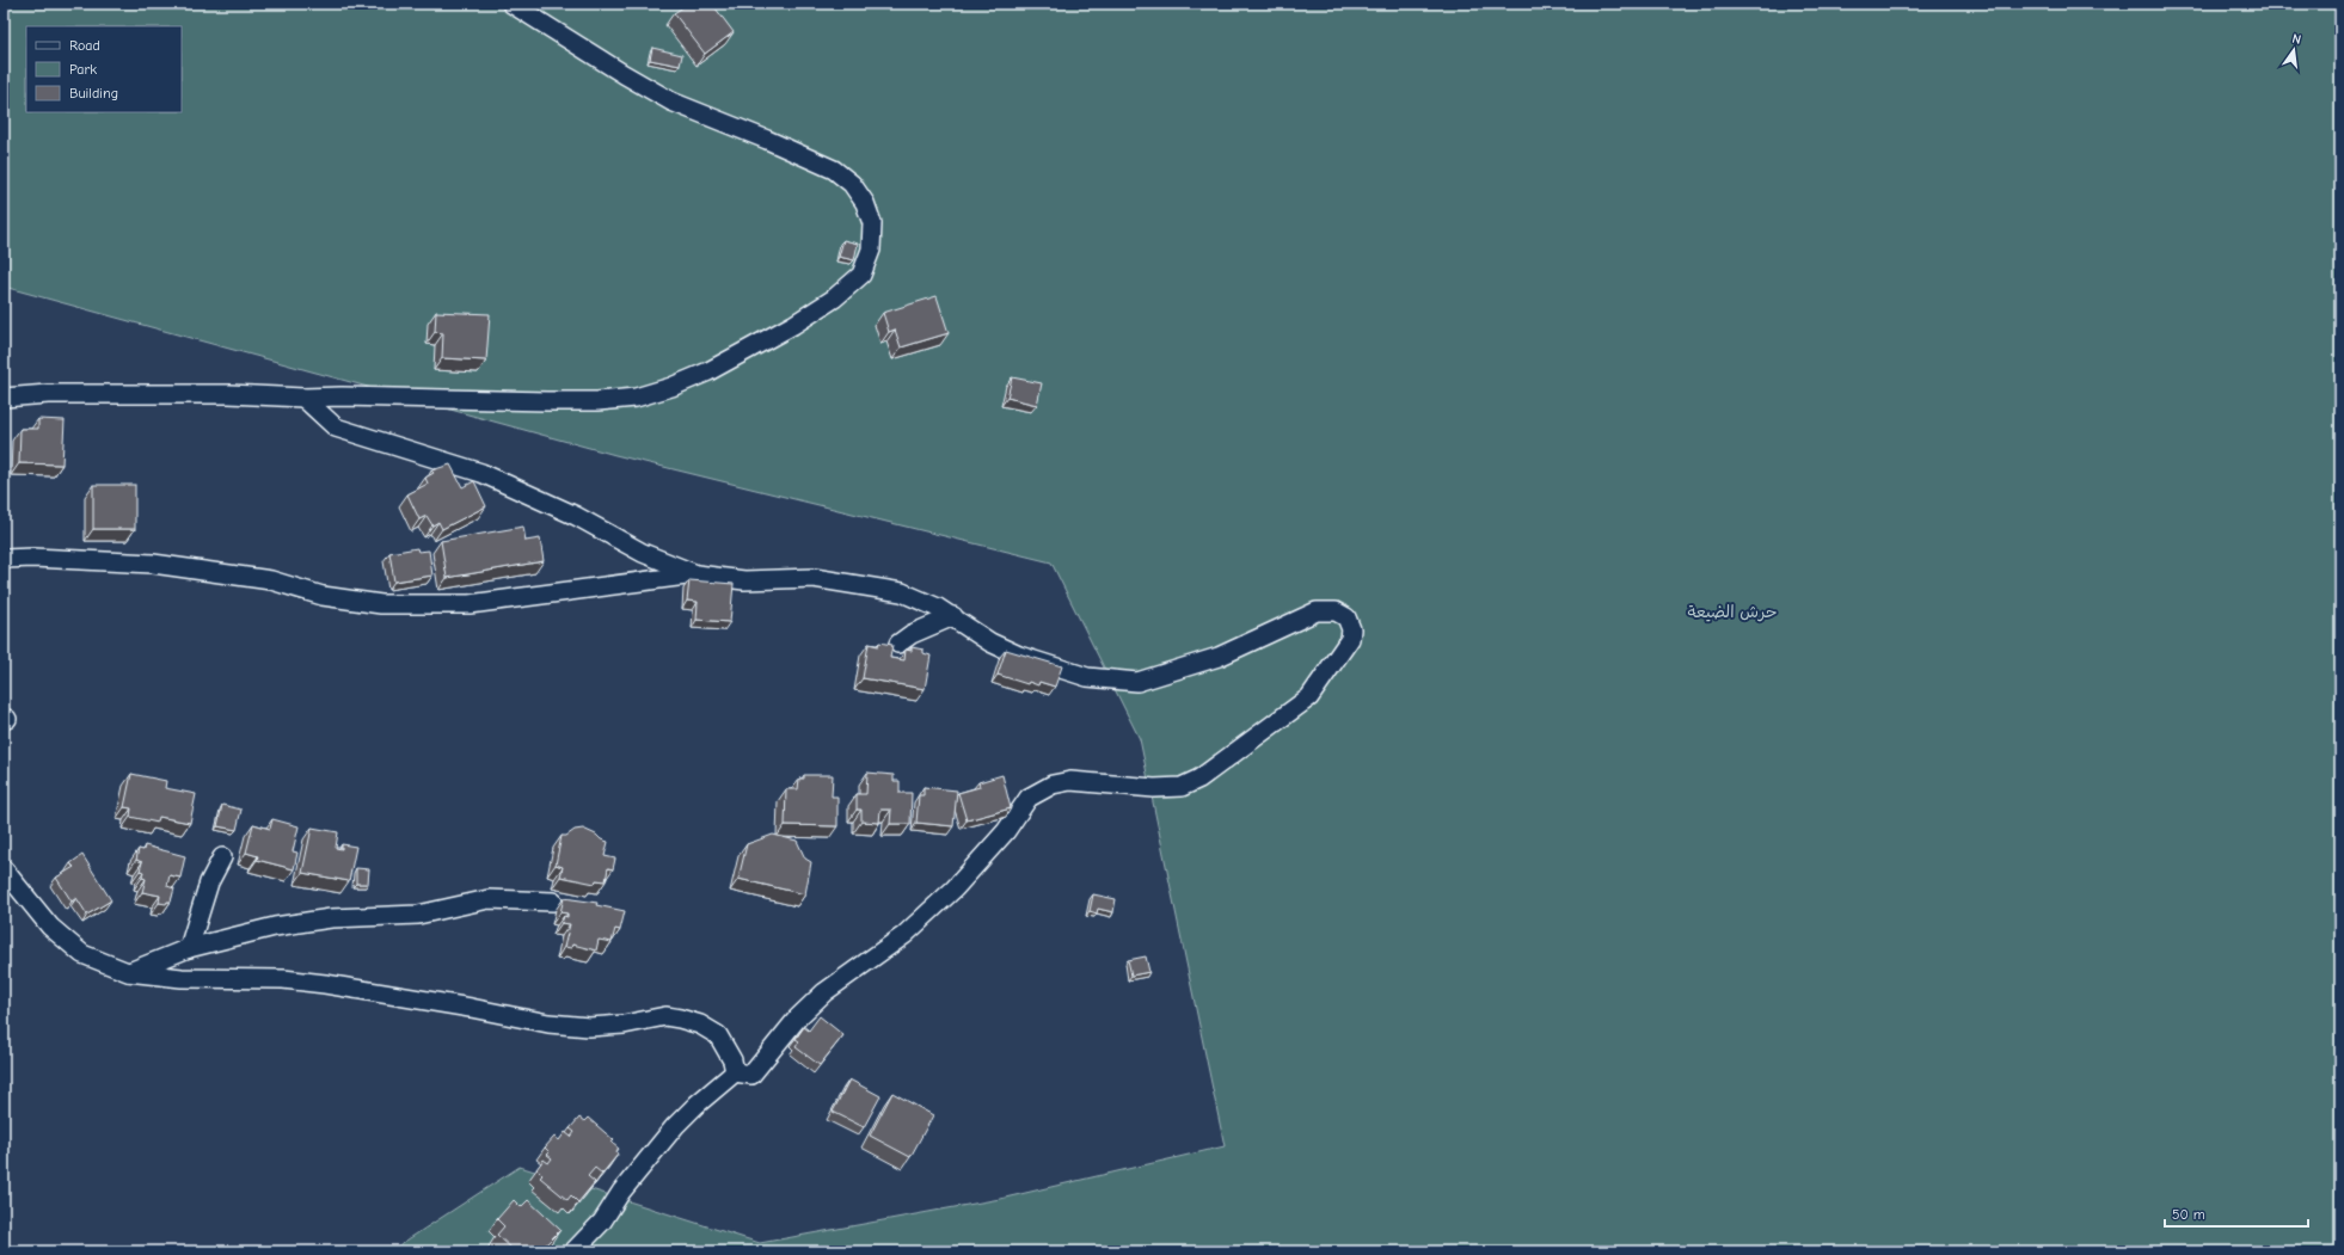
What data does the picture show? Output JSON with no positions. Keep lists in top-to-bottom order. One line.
{"parks":["حرش الضيعة"],"legend":["Road","Park","Building"],"scale_bar":"50 m","north":"top"}
